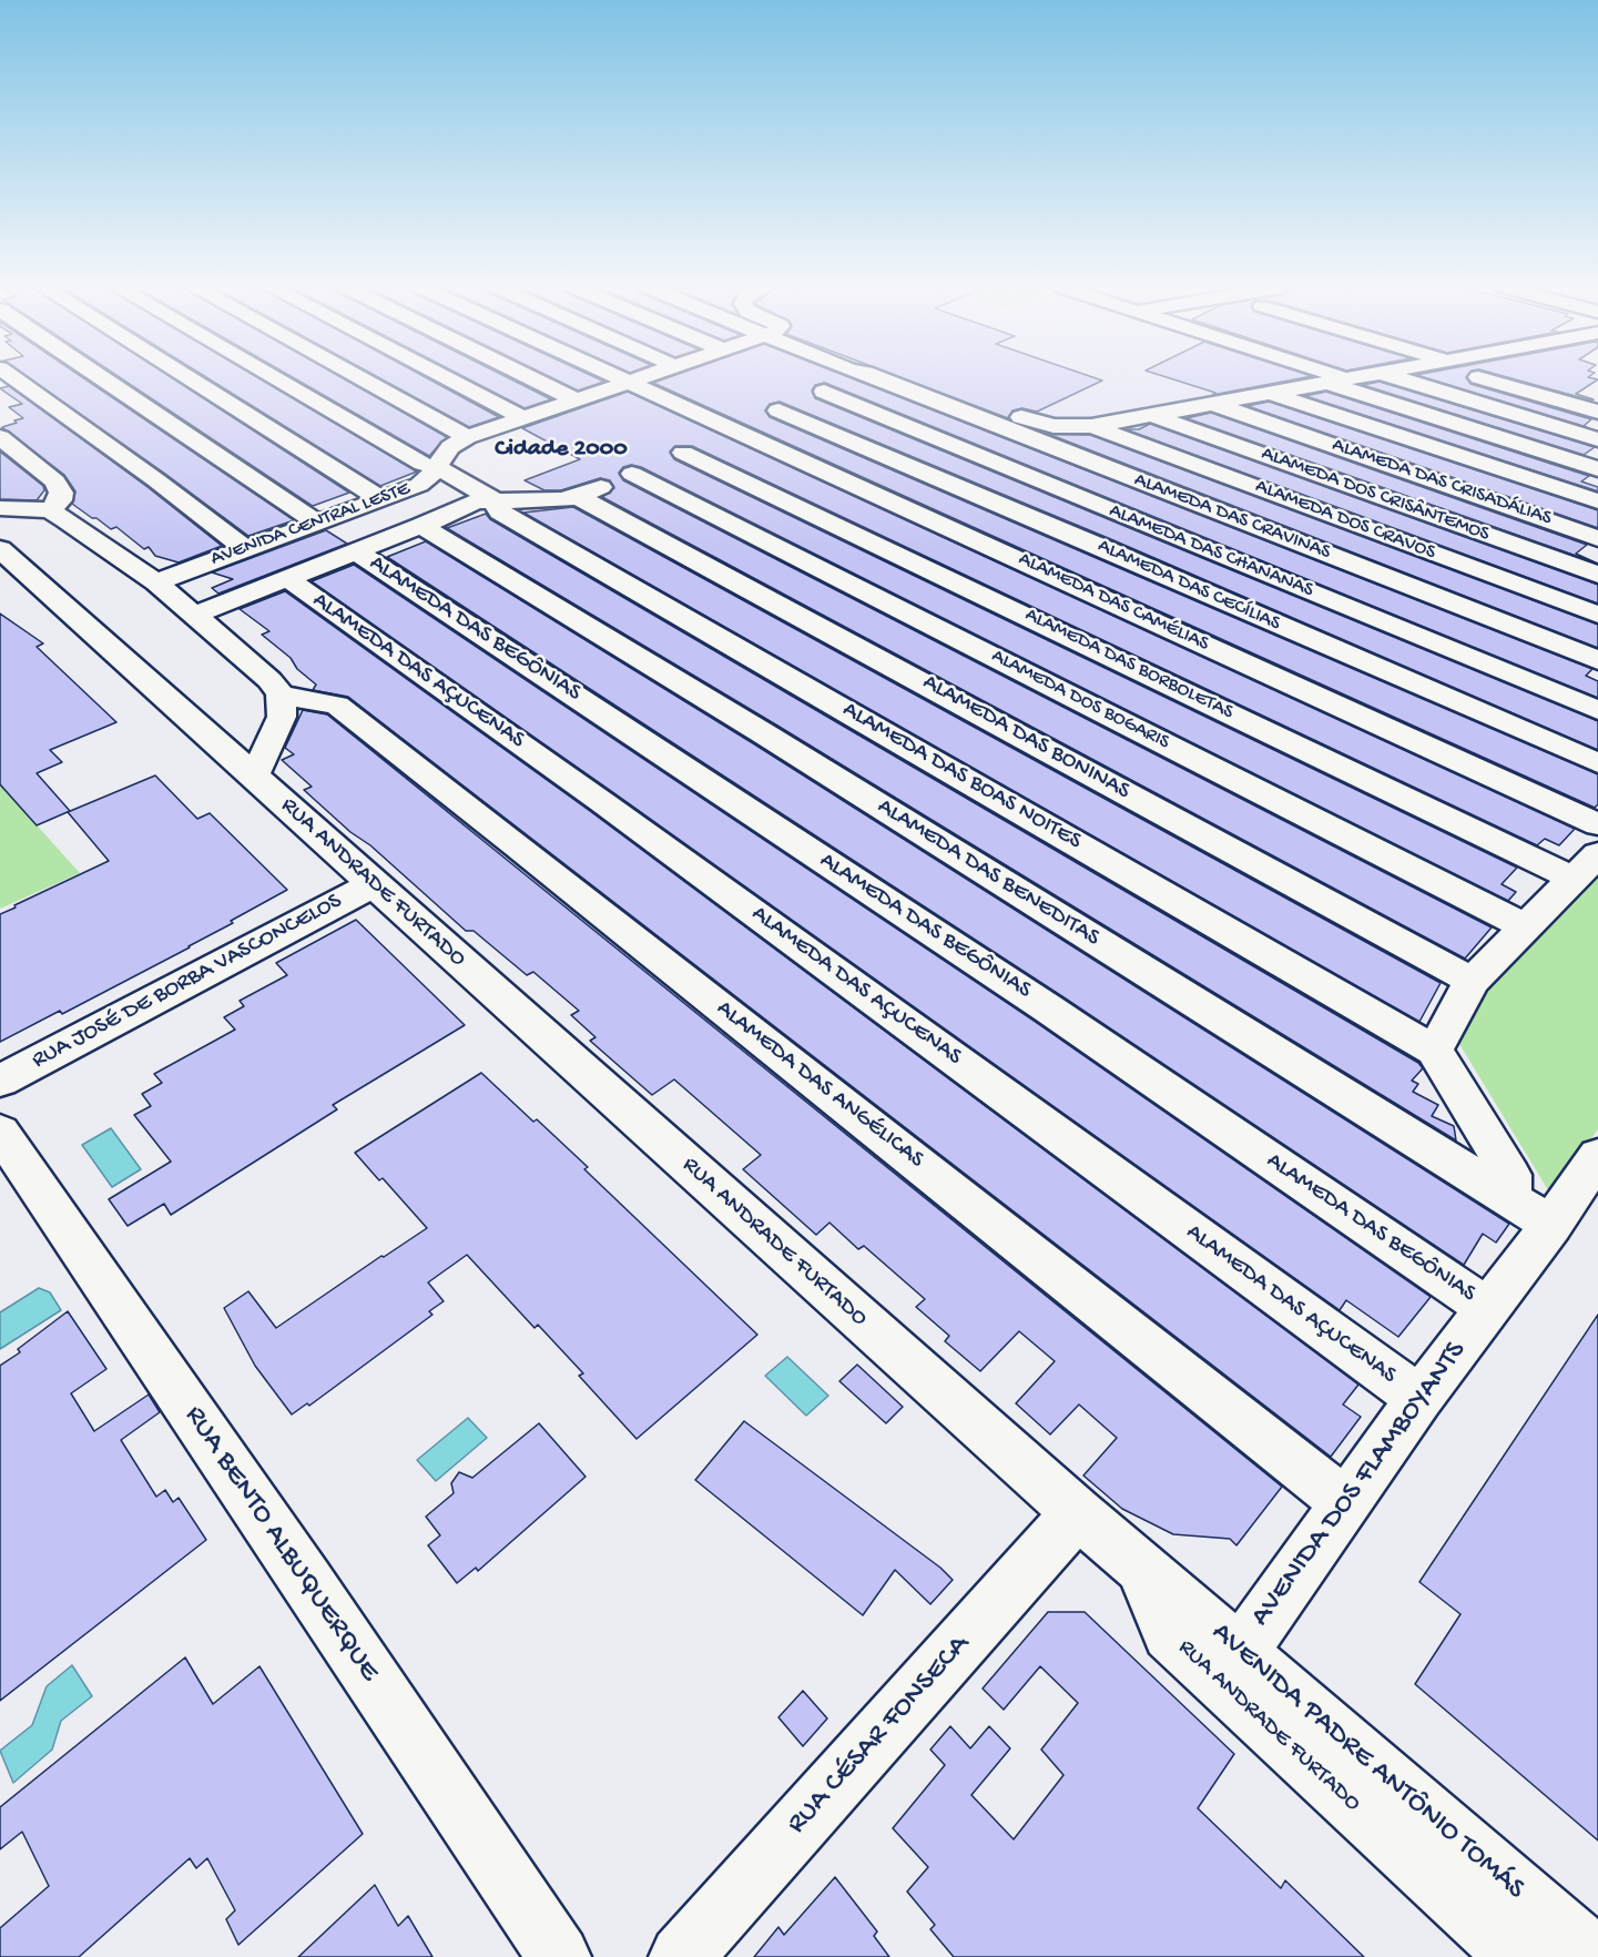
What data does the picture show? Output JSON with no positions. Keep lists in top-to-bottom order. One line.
{"streets":{"street":["ALAMEDA DAS CRISADÁLIAS","ALAMEDA DOS CRISÂNTEMOS","ALAMEDA DAS CRAVINAS","ALAMEDA DOS CRAVOS","AVENIDA CENTRAL LESTE","ALAMEDA DAS CHANANAS","ALAMEDA DAS CECÍLIAS","ALAMEDA DAS CAMÉLIAS","ALAMEDA DAS BEGÔNIAS","ALAMEDA DAS BORBOLETAS","ALAMEDA DAS AÇUCENAS","ALAMEDA DOS BOGARIS","ALAMEDA DAS BONINAS","ALAMEDA DAS BOAS NOITES","ALAMEDA DAS BENEDITAS","RUA ANDRADE FURTADO","RUA JOSÉ DE BORBA VASCONCELOS","ALAMEDA DAS ANGÉLICAS","AVENIDA DOS FLAMBOYANTS","RUA BENTO ALBUQUERQUE","RUA CÉSAR FONSECA","AVENIDA PADRE ANTÔNIO TOMÁS"]},"crossings":[["AVENIDA CENTRAL LESTE","ALAMEDA DAS CAMÉLIAS"],["AVENIDA CENTRAL LESTE","ALAMEDA DAS BOAS NOITES"],["ALAMEDA DAS BEGÔNIAS","AVENIDA DOS FLAMBOYANTS"],["ALAMEDA DAS AÇUCENAS","AVENIDA DOS FLAMBOYANTS"],["ALAMEDA DAS BENEDITAS","AVENIDA DOS FLAMBOYANTS"],["RUA ANDRADE FURTADO","RUA JOSÉ DE BORBA VASCONCELOS"],["RUA ANDRADE FURTADO","RUA CÉSAR FONSECA"],["RUA ANDRADE FURTADO","AVENIDA PADRE ANTÔNIO TOMÁS"],["ALAMEDA DAS ANGÉLICAS","AVENIDA DOS FLAMBOYANTS"],["AVENIDA DOS FLAMBOYANTS","AVENIDA PADRE ANTÔNIO TOMÁS"]],"districts":["Cidade 2000"]}
